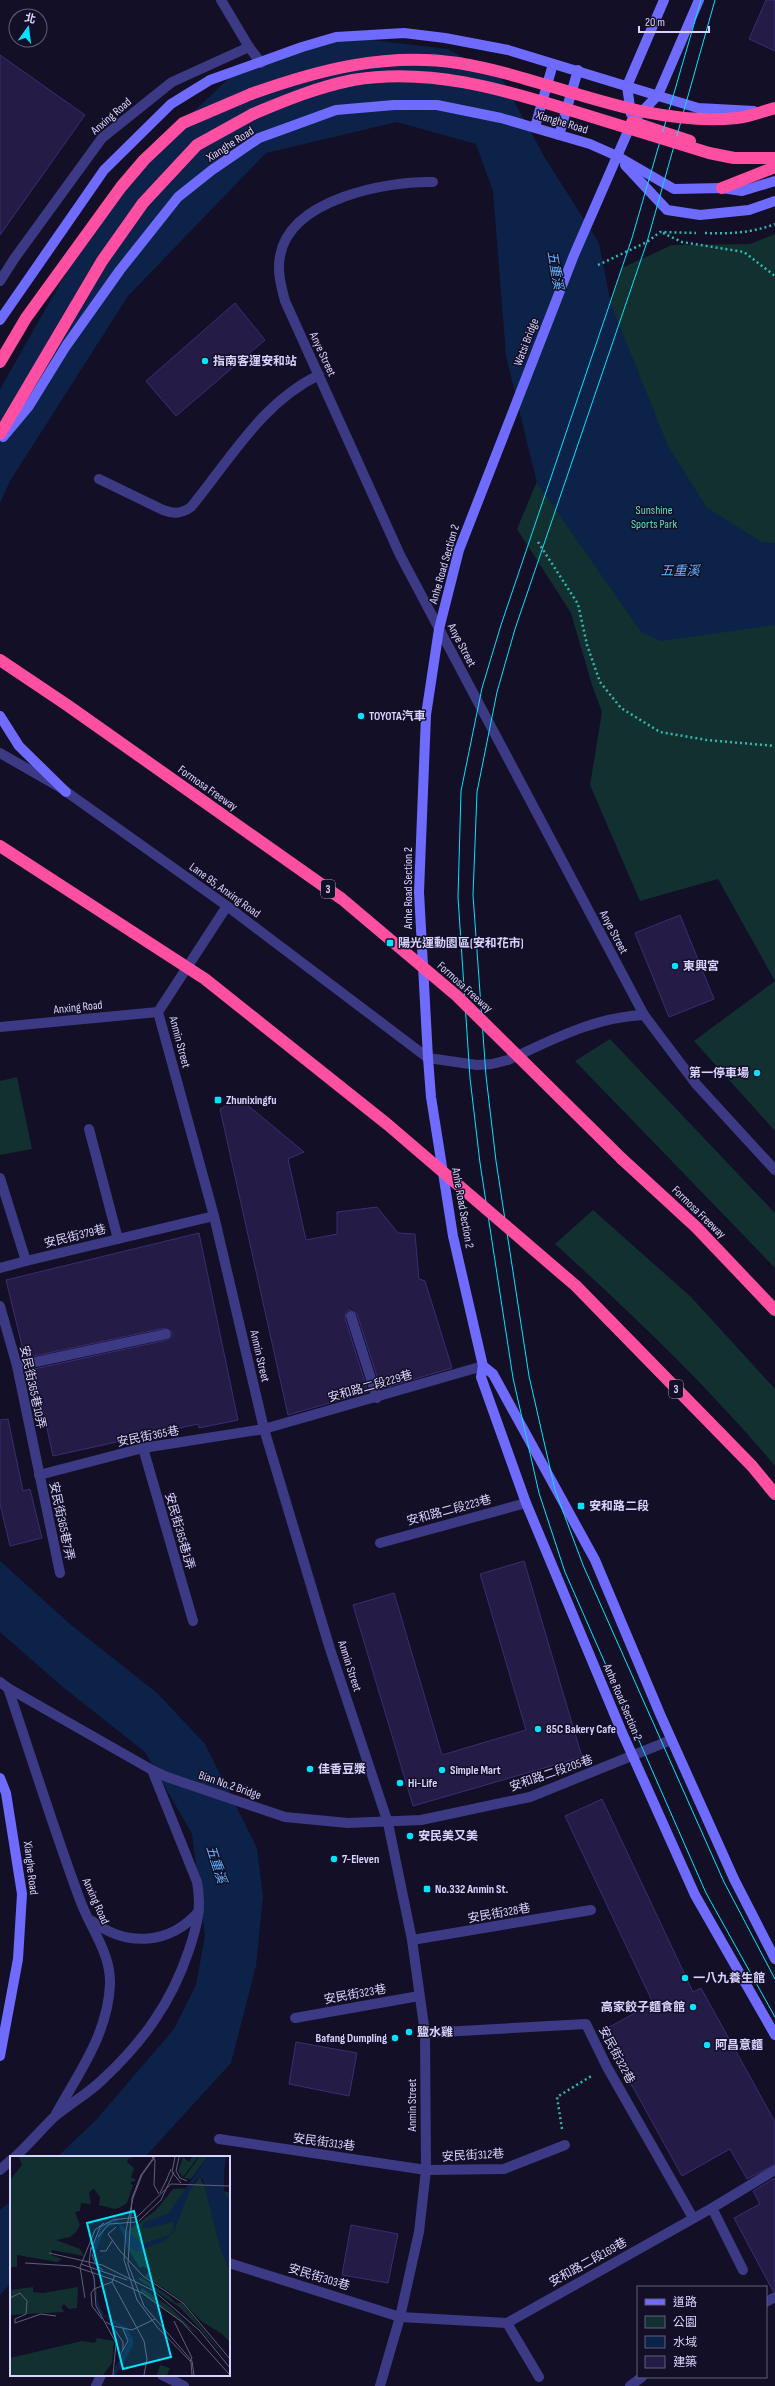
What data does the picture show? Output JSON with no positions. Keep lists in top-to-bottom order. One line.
{"streets":{"highway":["Formosa Freeway","3"],"main road":["Xianghe Road","Watsi Bridge","Anhe Road Section 2"],"street":["Anxing Road","Anye Street","Lane 95, Anxing Road","Anmin Street","安民街379巷","安和路二段229巷","安民街365巷10弄","安民街365巷","安和路二段223巷","安民街365巷7弄","安民街365巷1弄","安和路二段205巷","Bian No.2 Bridge","安民街328巷","安民街323巷","安民街322巷","安民街313巷","安民街312巷","安和路二段169巷","安民街303巷"]},"crossings":[["Anxing Road","Anmin Street"],["Anxing Road","Bian No.2 Bridge"],["Xianghe Road","Watsi Bridge"],["Watsi Bridge","Anhe Road Section 2"],["Anye Street","Anhe Road Section 2"],["Anhe Road Section 2","Lane 95, Anxing Road"],["Anhe Road Section 2","安和路二段229巷"],["Anhe Road Section 2","安和路二段223巷"],["Anhe Road Section 2","安和路二段205巷"],["Lane 95, Anxing Road","Anmin Street"],["Anmin Street","安民街379巷"],["Anmin Street","安和路二段229巷"],["Anmin Street","安民街365巷"],["Anmin Street","安和路二段205巷"],["Anmin Street","Bian No.2 Bridge"],["Anmin Street","安民街328巷"],["Anmin Street","安民街323巷"],["Anmin Street","安民街322巷"],["Anmin Street","安民街313巷"],["Anmin Street","安民街312巷"],["Anmin Street","安民街303巷"],["安和路二段229巷","安民街365巷"],["安民街365巷10弄","安民街365巷"],["安民街365巷10弄","安民街365巷7弄"],["安民街365巷","安民街365巷7弄"],["安民街365巷","安民街365巷1弄"],["安和路二段205巷","Bian No.2 Bridge"],["安民街322巷","安和路二段169巷"],["安民街313巷","安民街312巷"]],"water":["五重溪"],"parks":["Sunshine Sports Park"],"places":{"other":["指南客運安和站","TOYOTA汽車","東興宮","第一停車場","85C Bakery Cafe","佳香豆漿","Simple Mart","Hi-Life","安民美又美","7-Eleven","一八九養生館","高家餃子麵食館","鹽水雞","Bafang Dumpling","阿昌意麵"],"transit":["陽光運動園區(安和花市)","Zhunixingfu","安和路二段","No.332 Anmin St."]},"legend":["道路","公園","水域","建築"],"scale_bar":"20 m","north":"top"}
